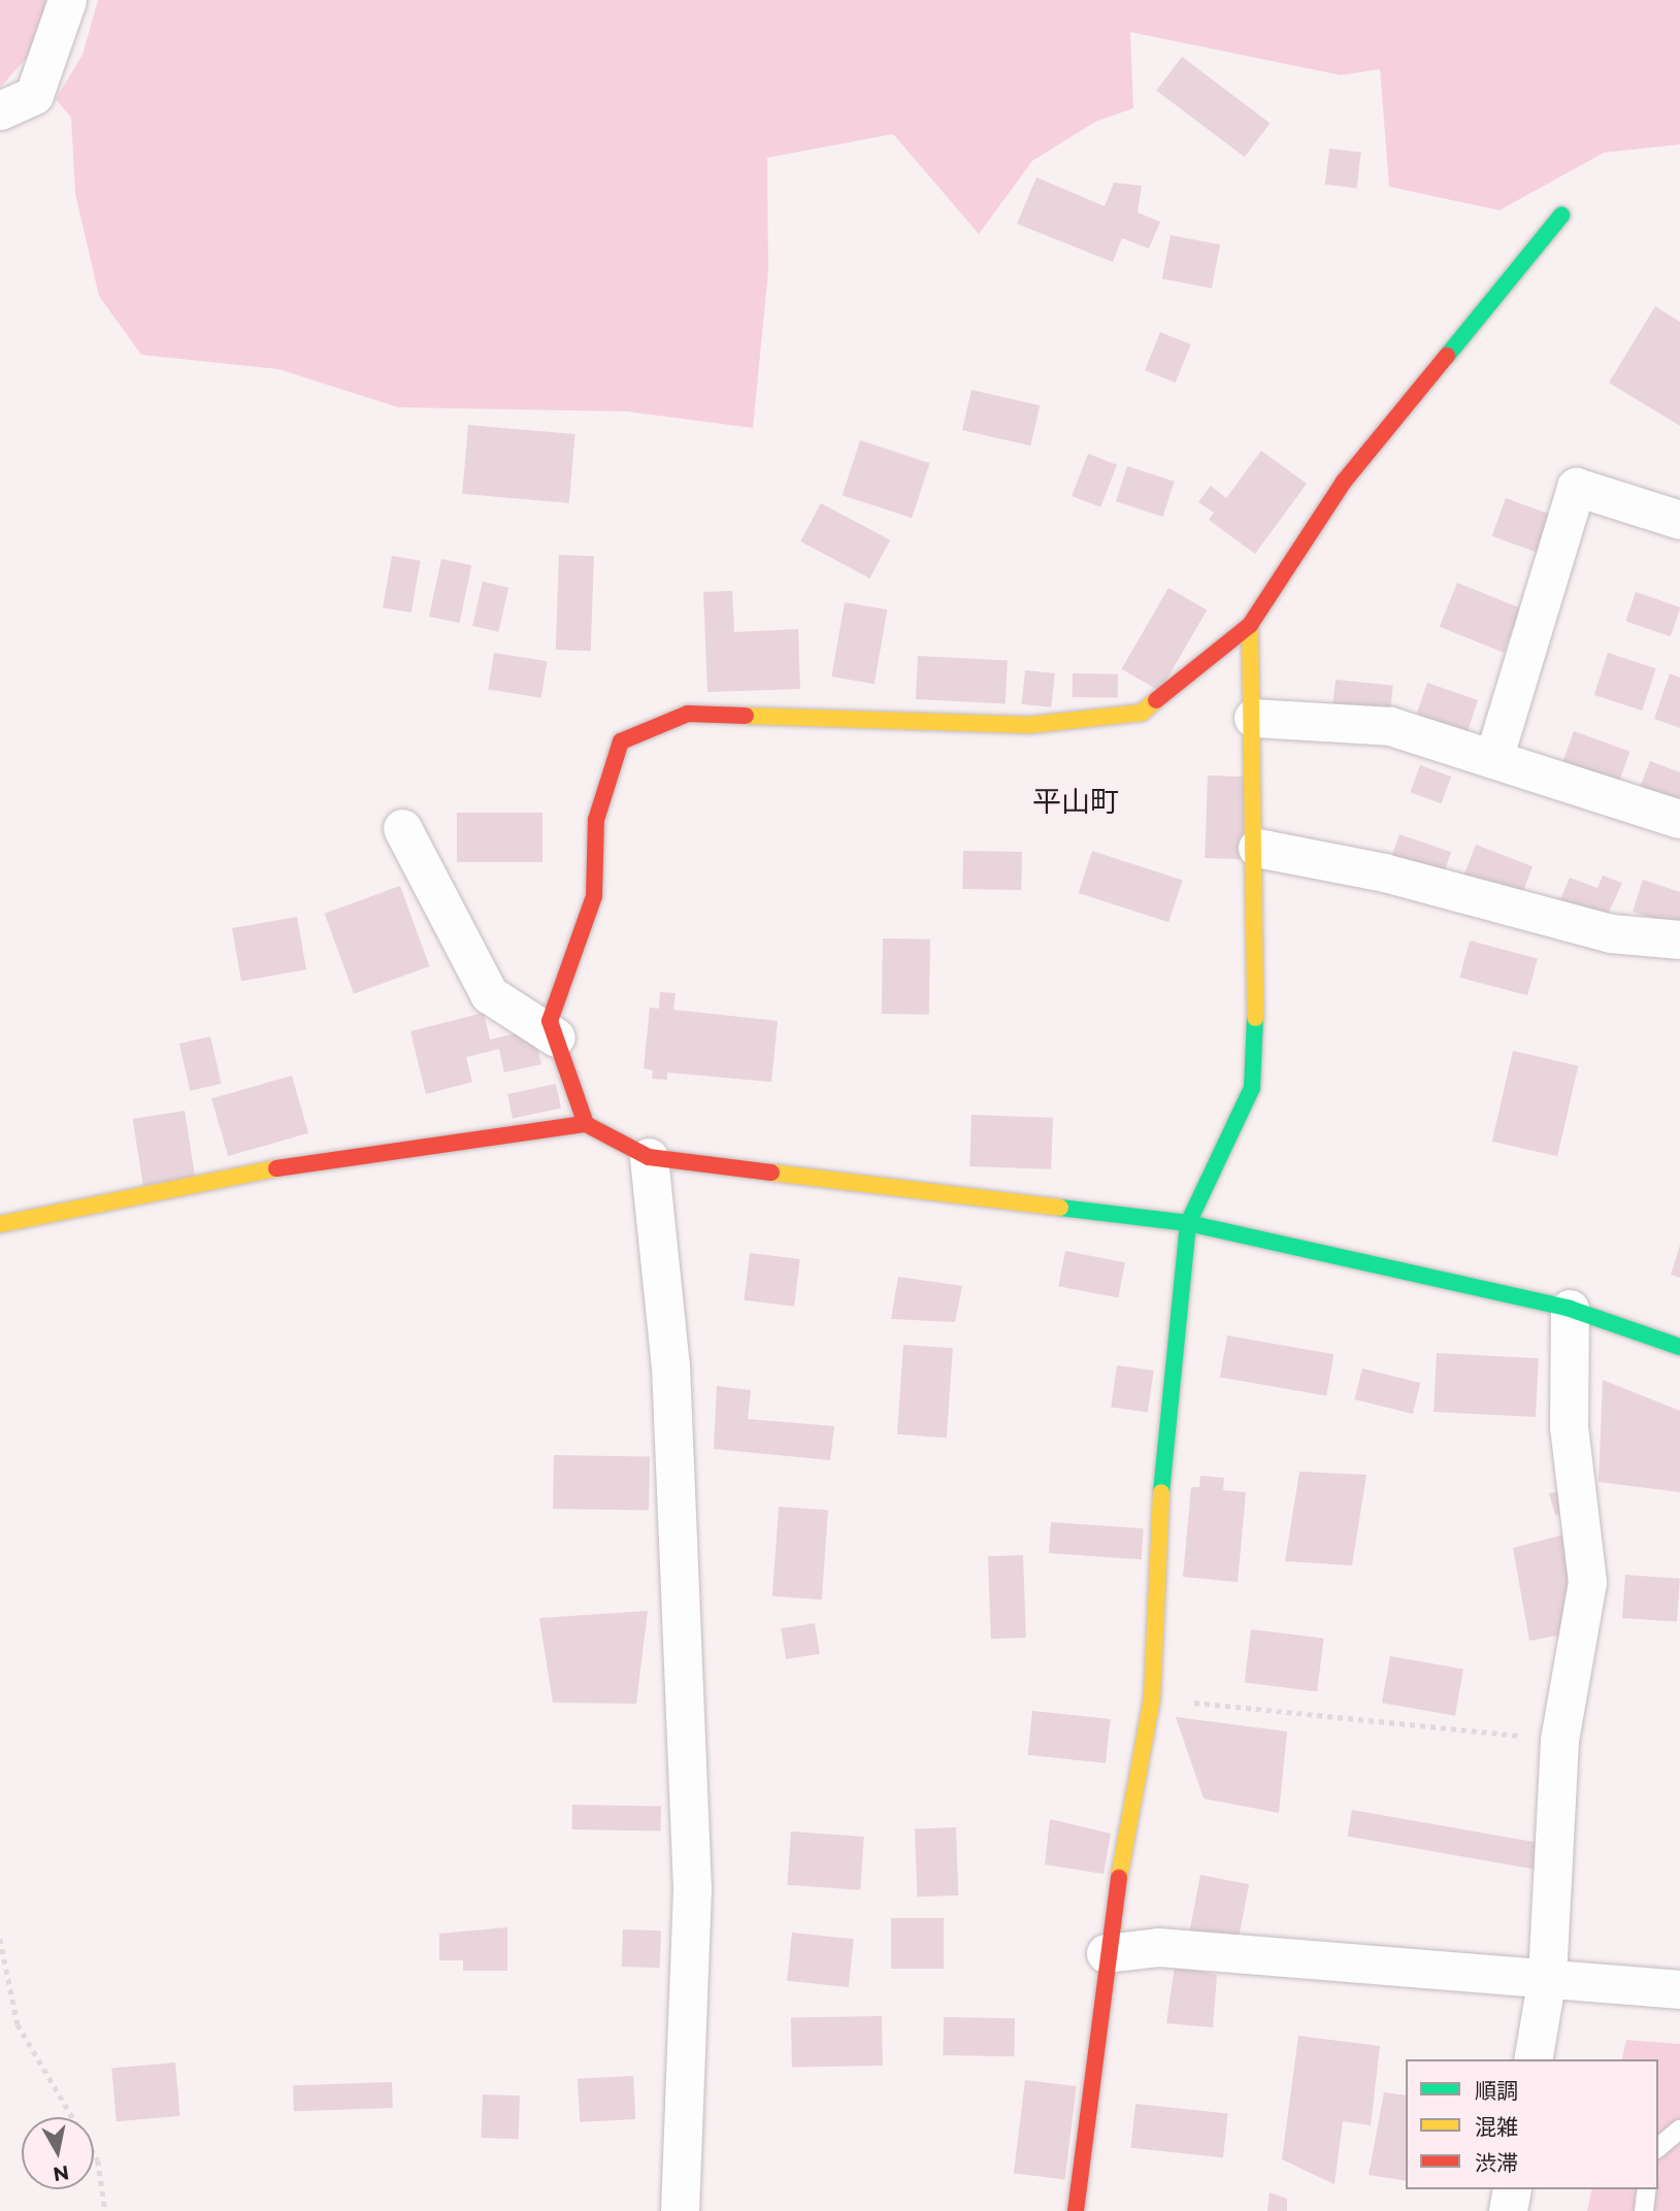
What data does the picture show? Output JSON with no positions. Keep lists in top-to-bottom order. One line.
{"districts":["平山町"],"legend":["順調","混雑","渋滞"],"north":"bottom"}
